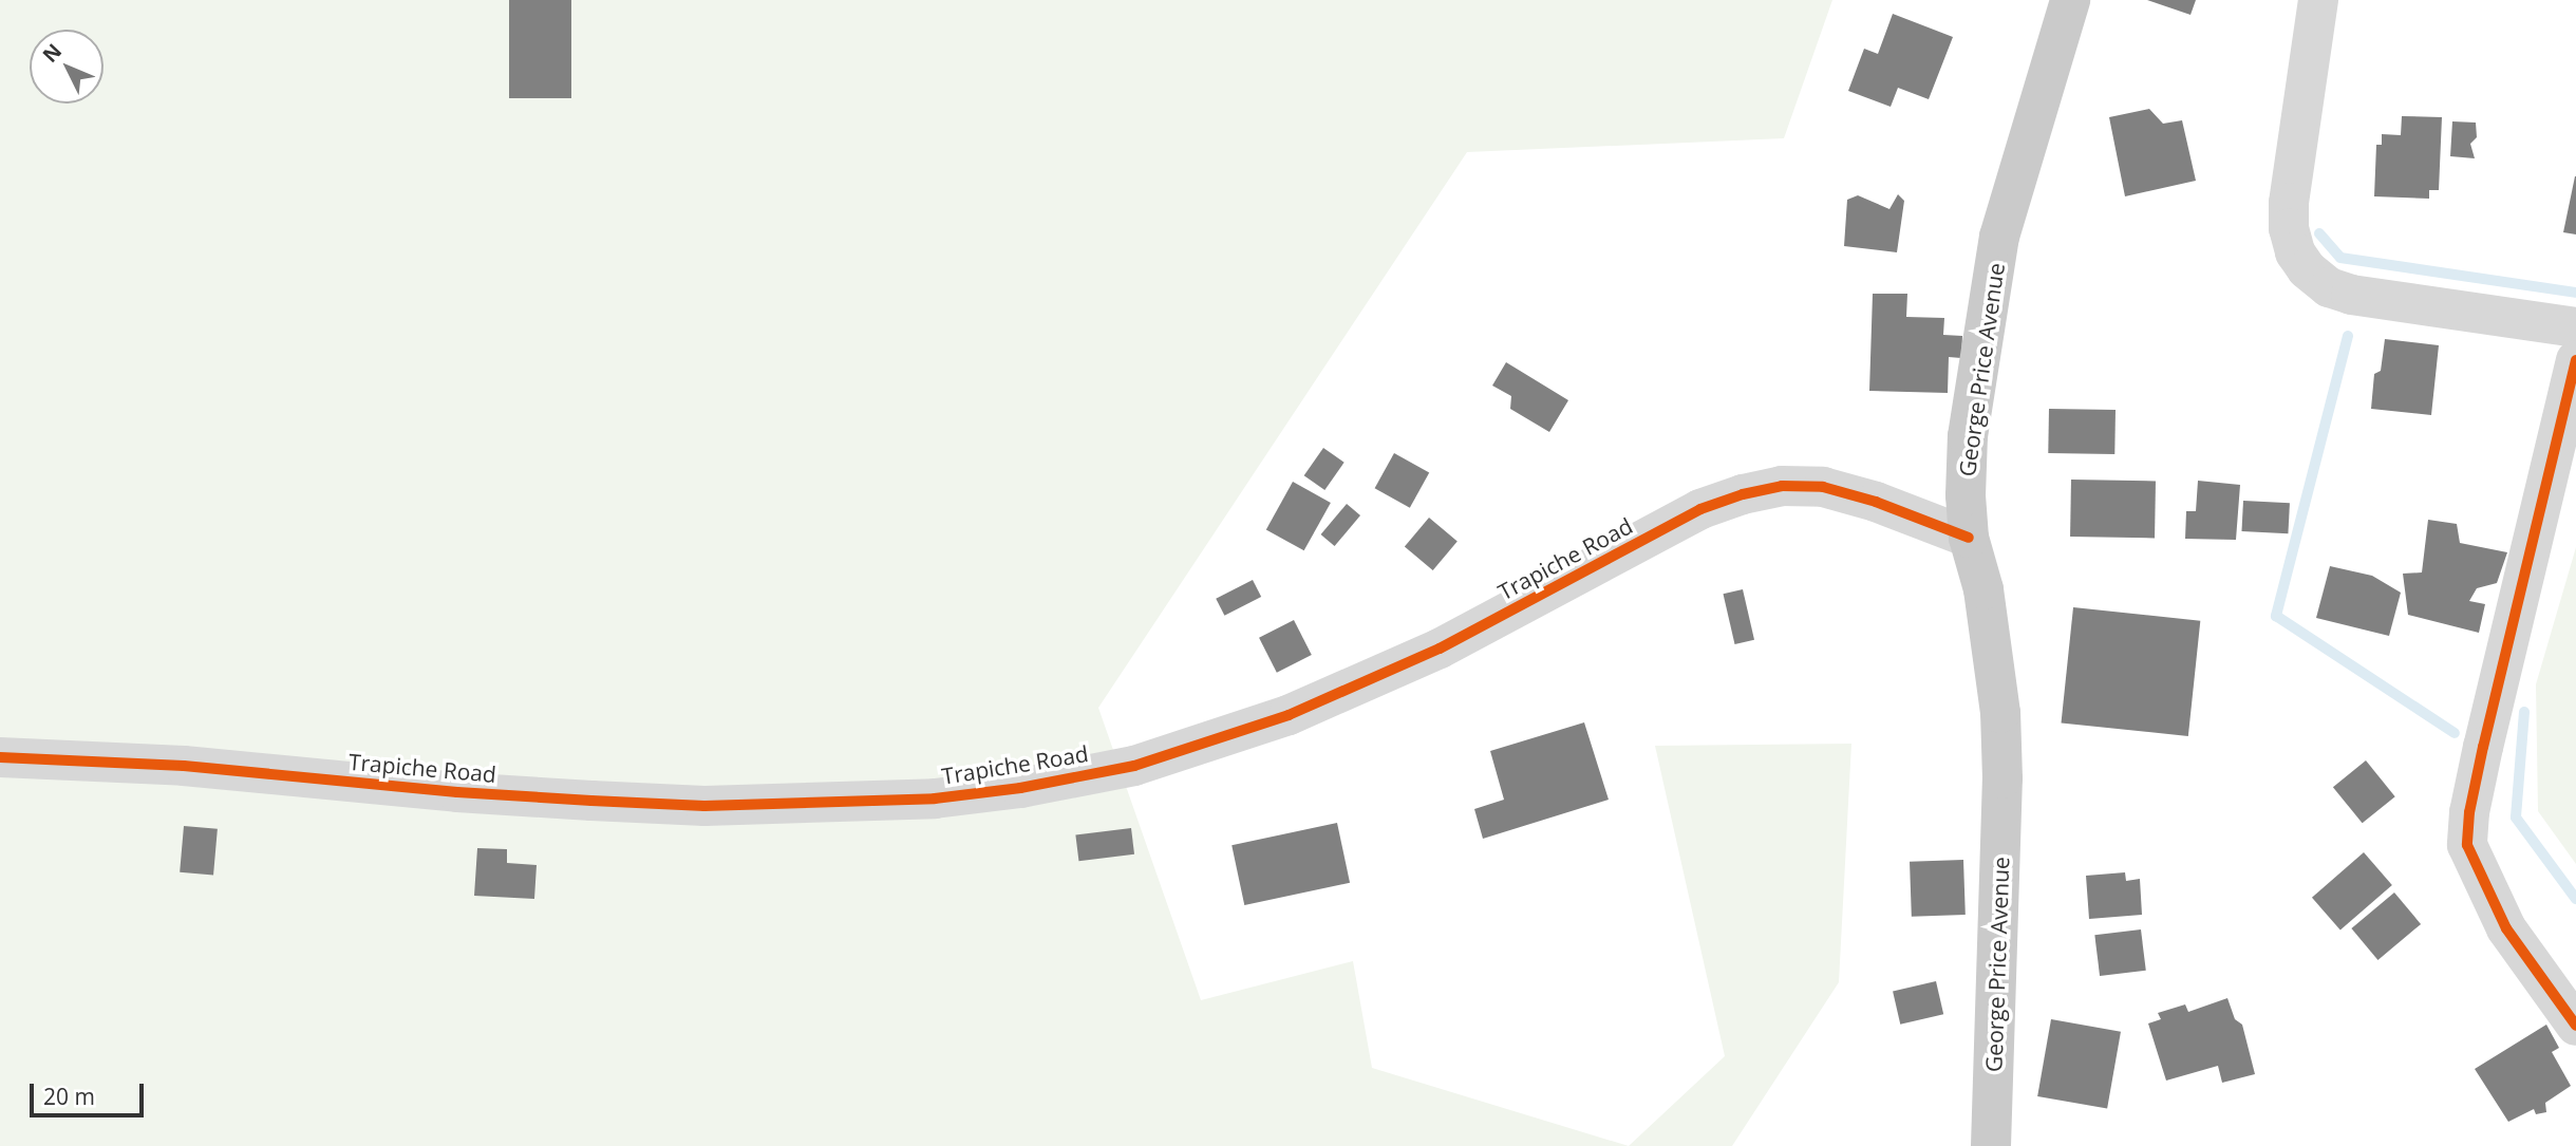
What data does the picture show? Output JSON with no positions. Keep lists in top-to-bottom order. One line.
{"streets":{"main road":["George Price Avenue"],"street":["Trapiche Road"]},"crossings":[["George Price Avenue","Trapiche Road"]],"scale_bar":"20 m","north":"top left"}
